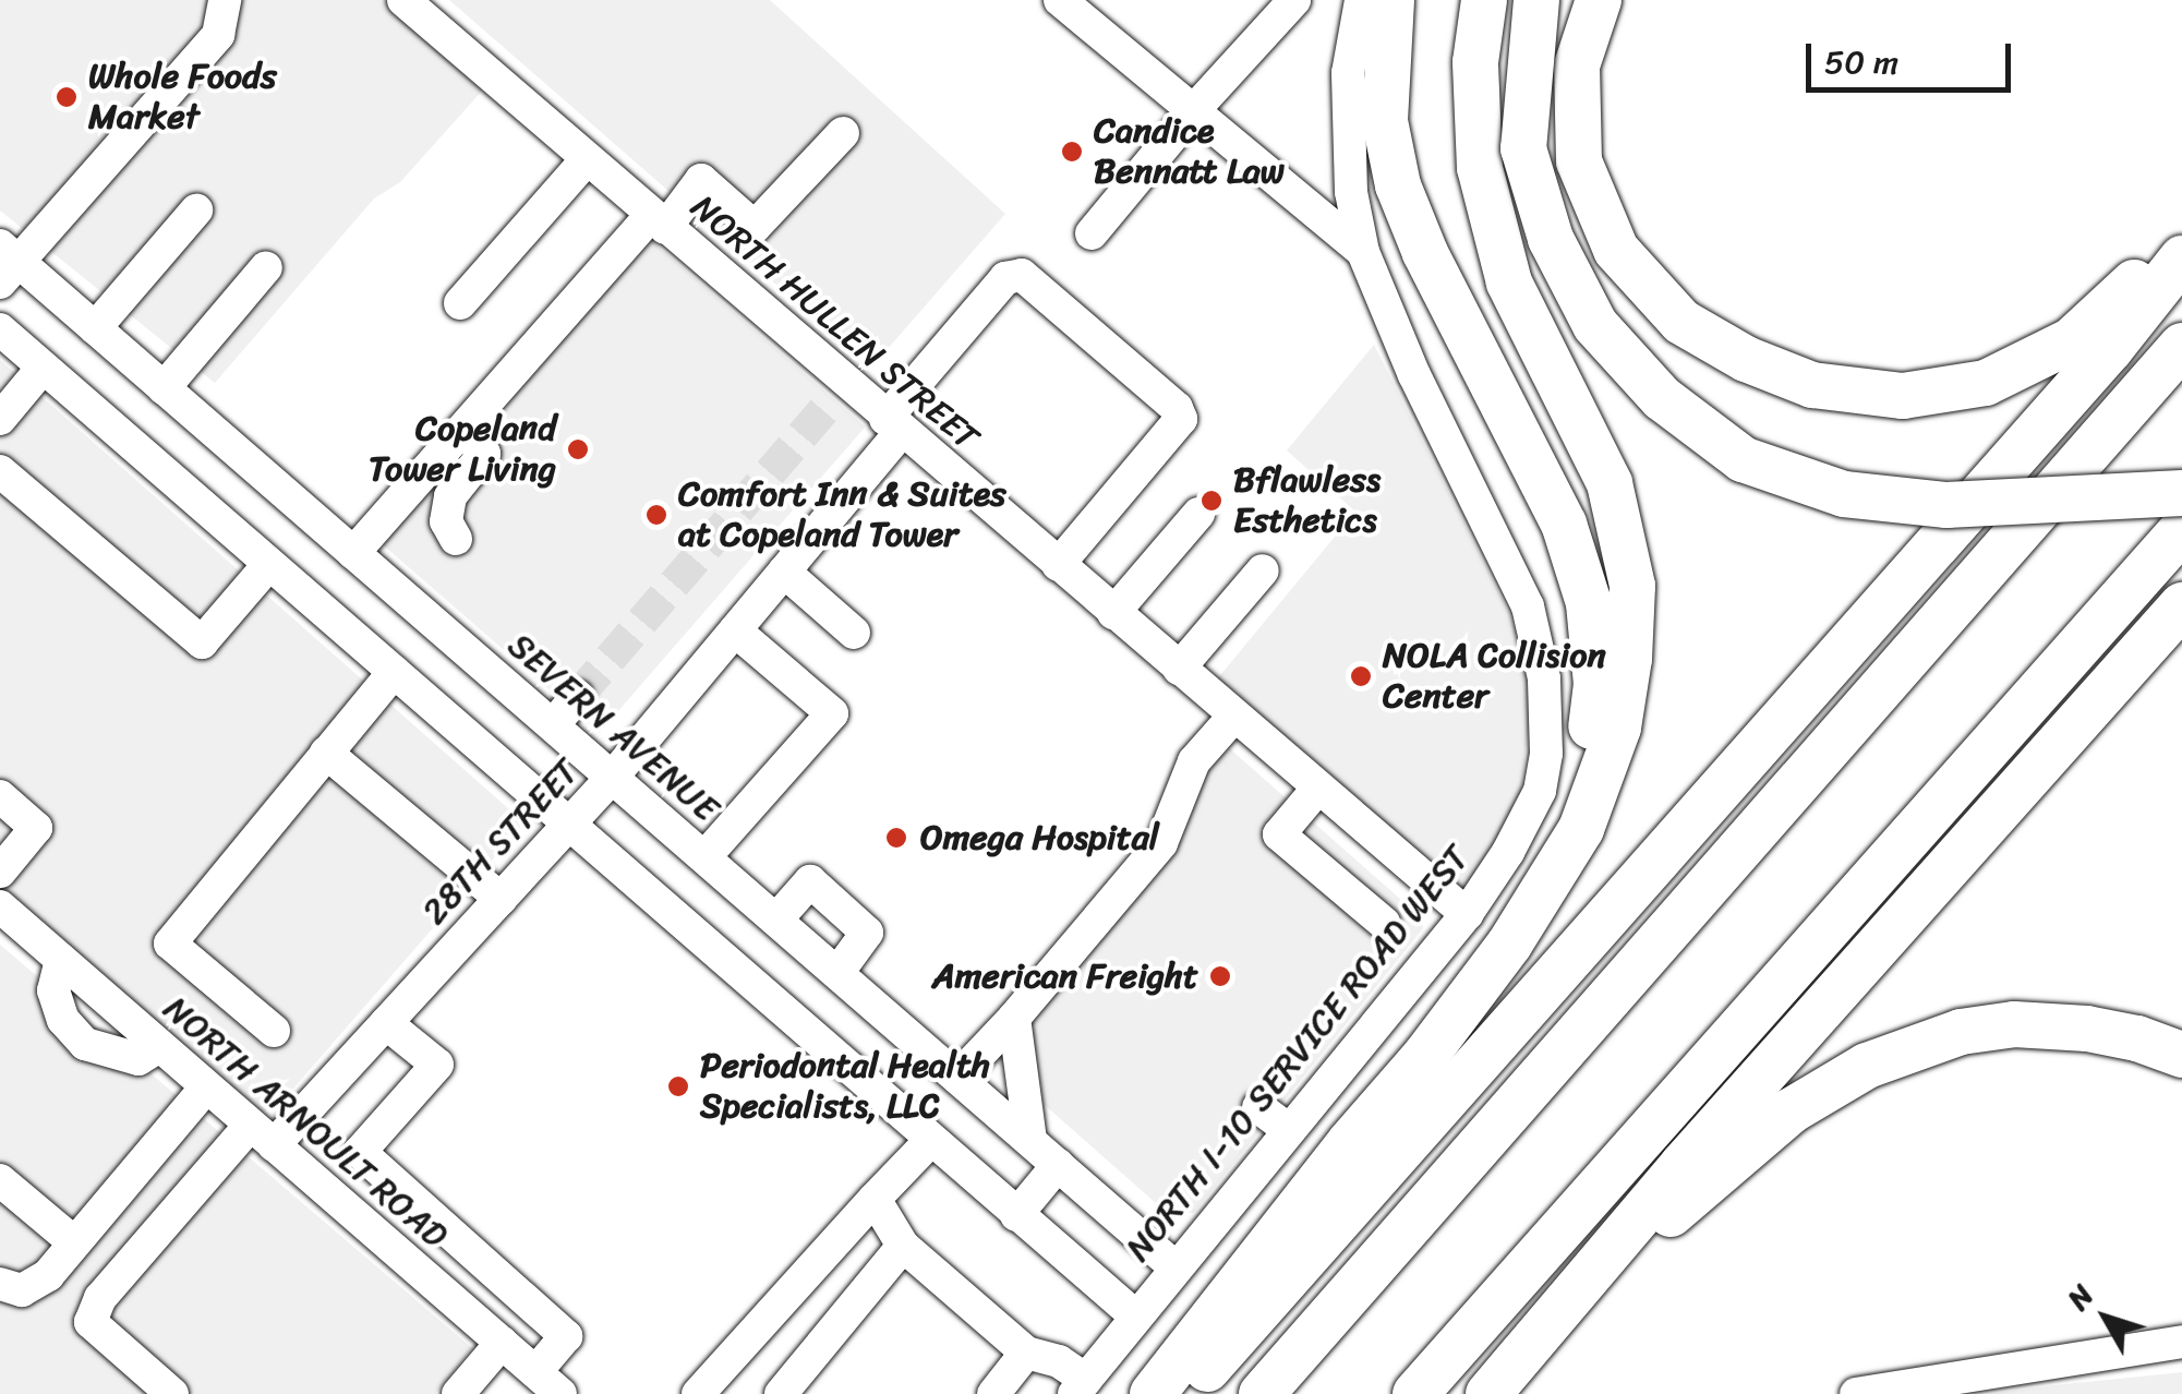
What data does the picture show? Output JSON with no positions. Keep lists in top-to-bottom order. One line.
{"streets":{"street":["NORTH HULLEN STREET","SEVERN AVENUE","28TH STREET","NORTH I-10 SERVICE ROAD WEST","NORTH ARNOULT ROAD"]},"crossings":[["NORTH HULLEN STREET","28TH STREET"],["NORTH HULLEN STREET","NORTH I-10 SERVICE ROAD WEST"],["SEVERN AVENUE","28TH STREET"],["SEVERN AVENUE","NORTH I-10 SERVICE ROAD WEST"],["28TH STREET","NORTH ARNOULT ROAD"]],"places":["Whole Foods Market","Candice Bennatt Law","Copeland Tower Living","Bflawless Esthetics","Comfort Inn & Suites at Copeland Tower","NOLA Collision Center","Omega Hospital","American Freight","Periodontal Health Specialists, LLC"],"scale_bar":"50 m","north":"top left"}
